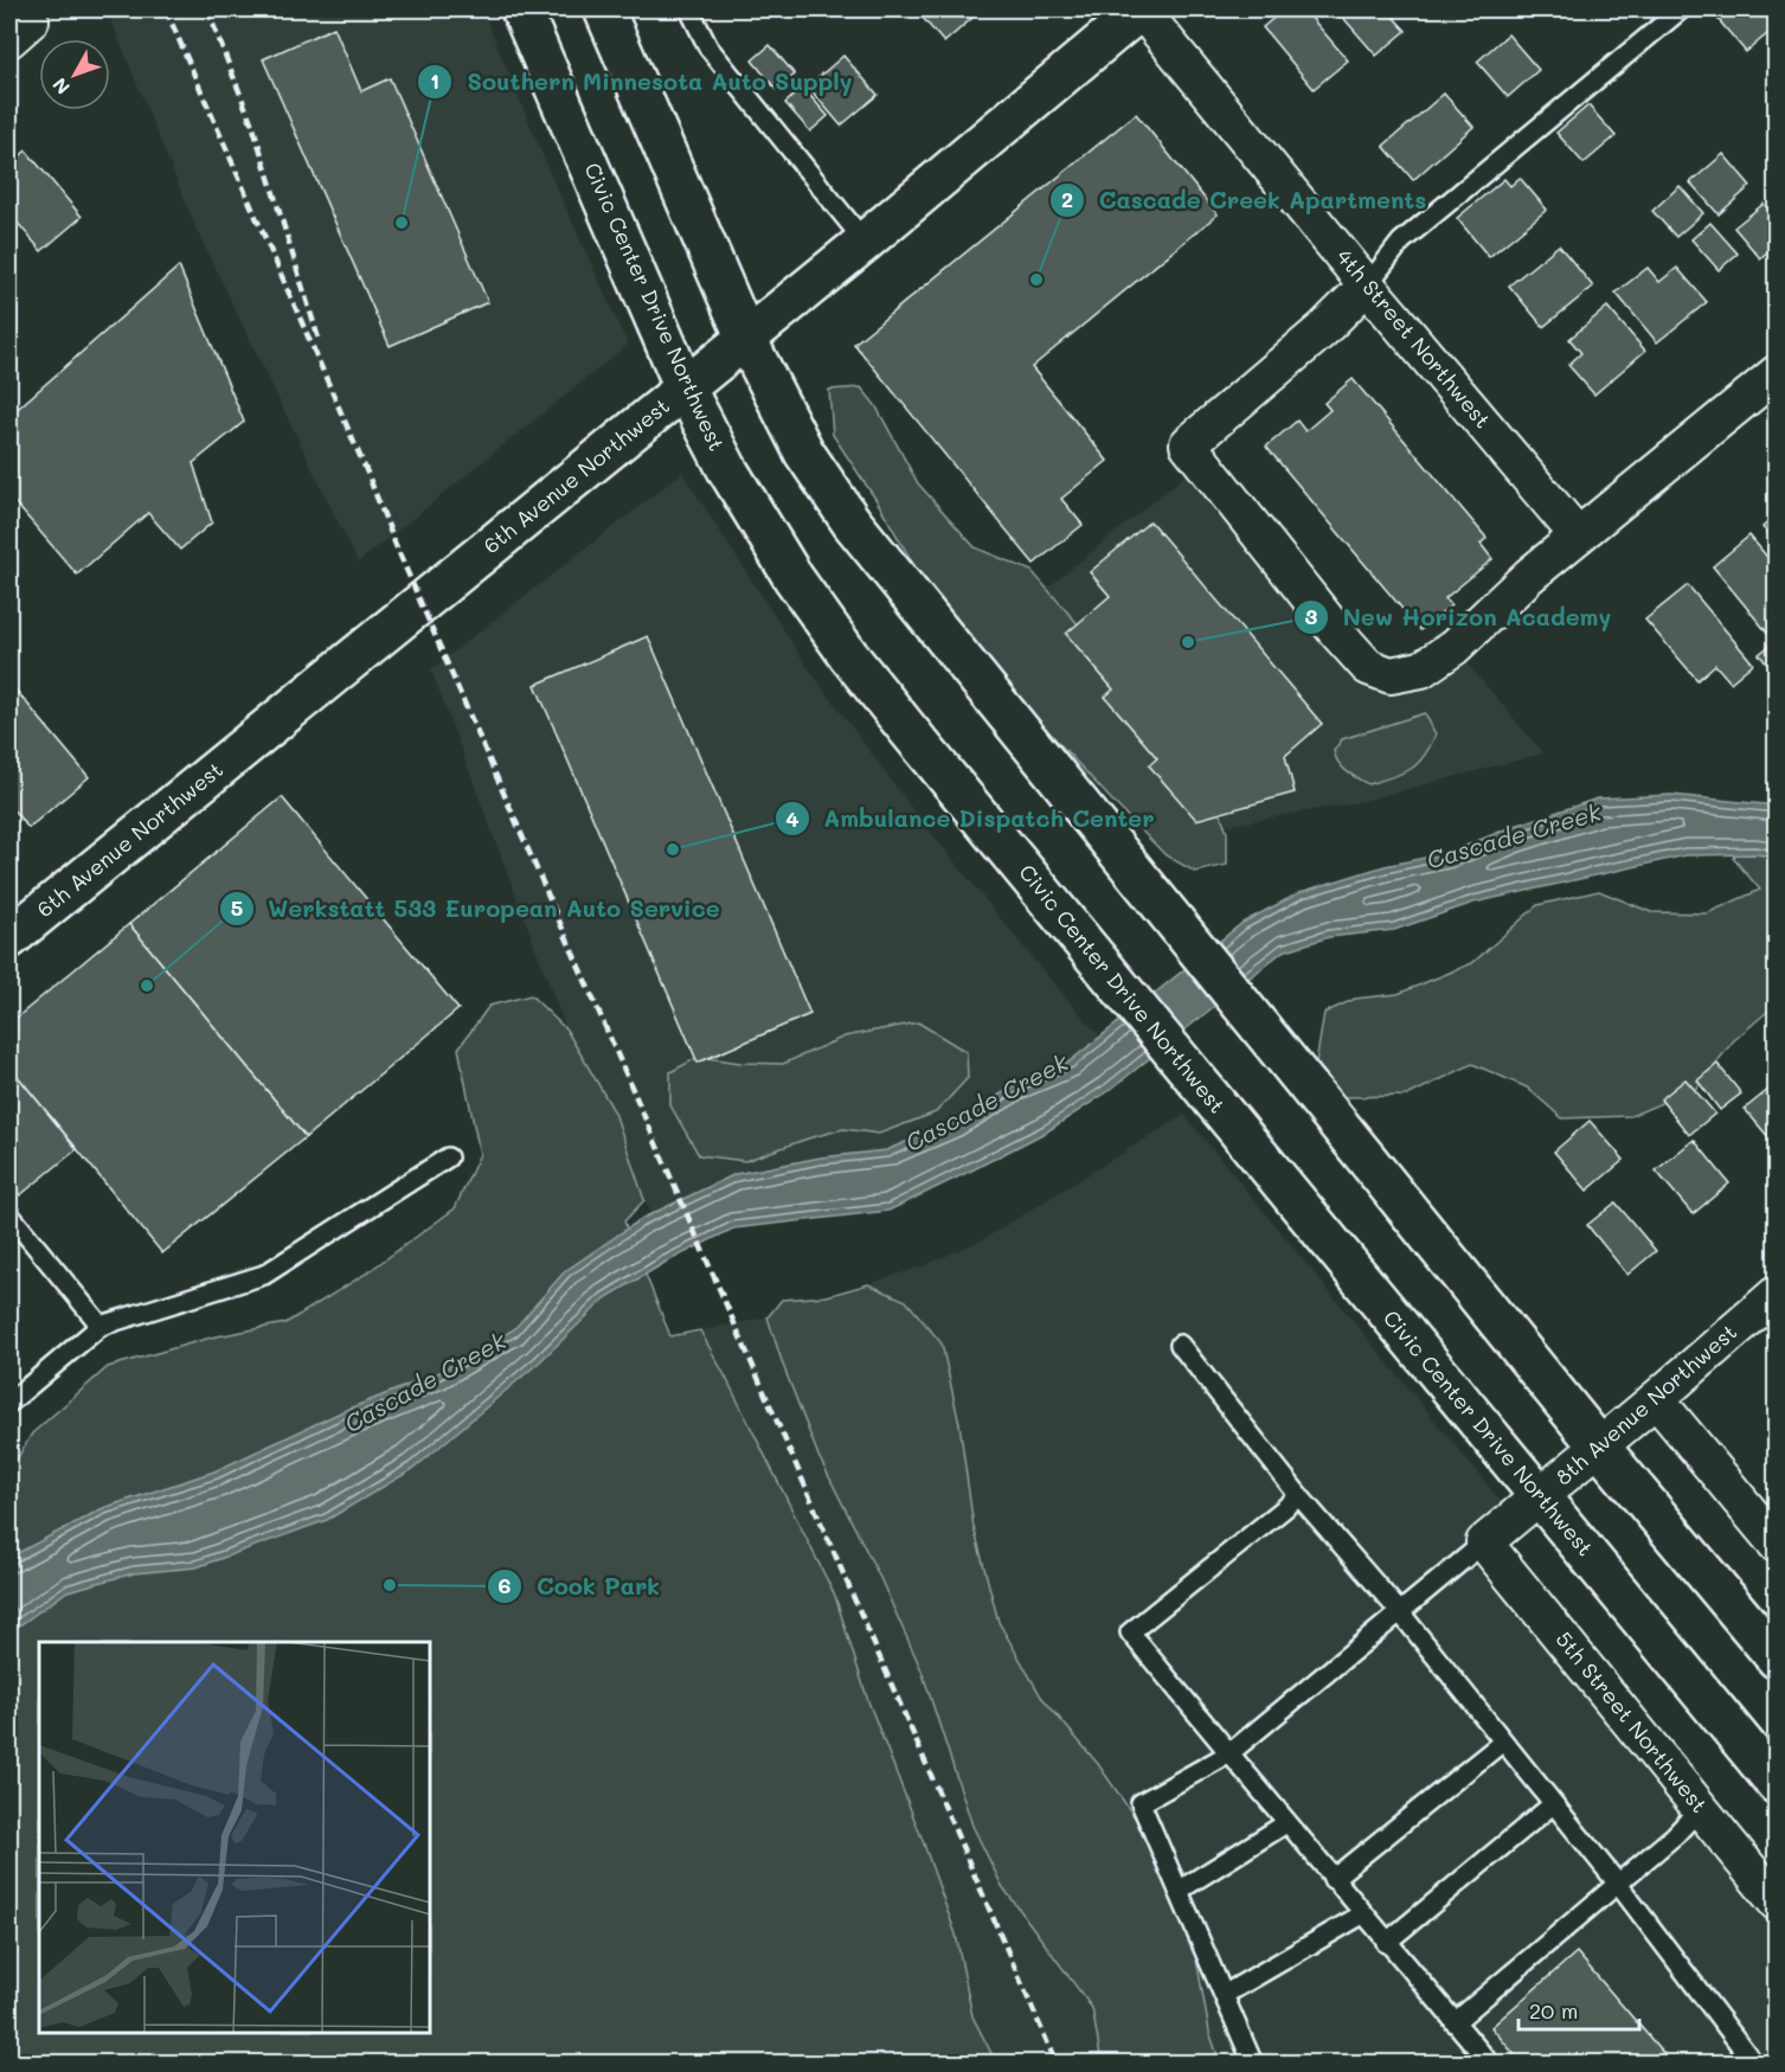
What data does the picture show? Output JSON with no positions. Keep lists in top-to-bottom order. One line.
{"streets":{"main road":["Civic Center Drive Northwest","6th Avenue Northwest"],"street":["4th Street Northwest","8th Avenue Northwest","5th Street Northwest"]},"crossings":[["Civic Center Drive Northwest","6th Avenue Northwest"],["Civic Center Drive Northwest","8th Avenue Northwest"],["4th Street Northwest","6th Avenue Northwest"],["8th Avenue Northwest","5th Street Northwest"]],"water":["Cascade Creek"],"places":["Southern Minnesota Auto Supply","Cascade Creek Apartments","New Horizon Academy","Ambulance Dispatch Center","Werkstatt 533 European Auto Service","Cook Park"],"scale_bar":"20 m","north":"bottom left"}
